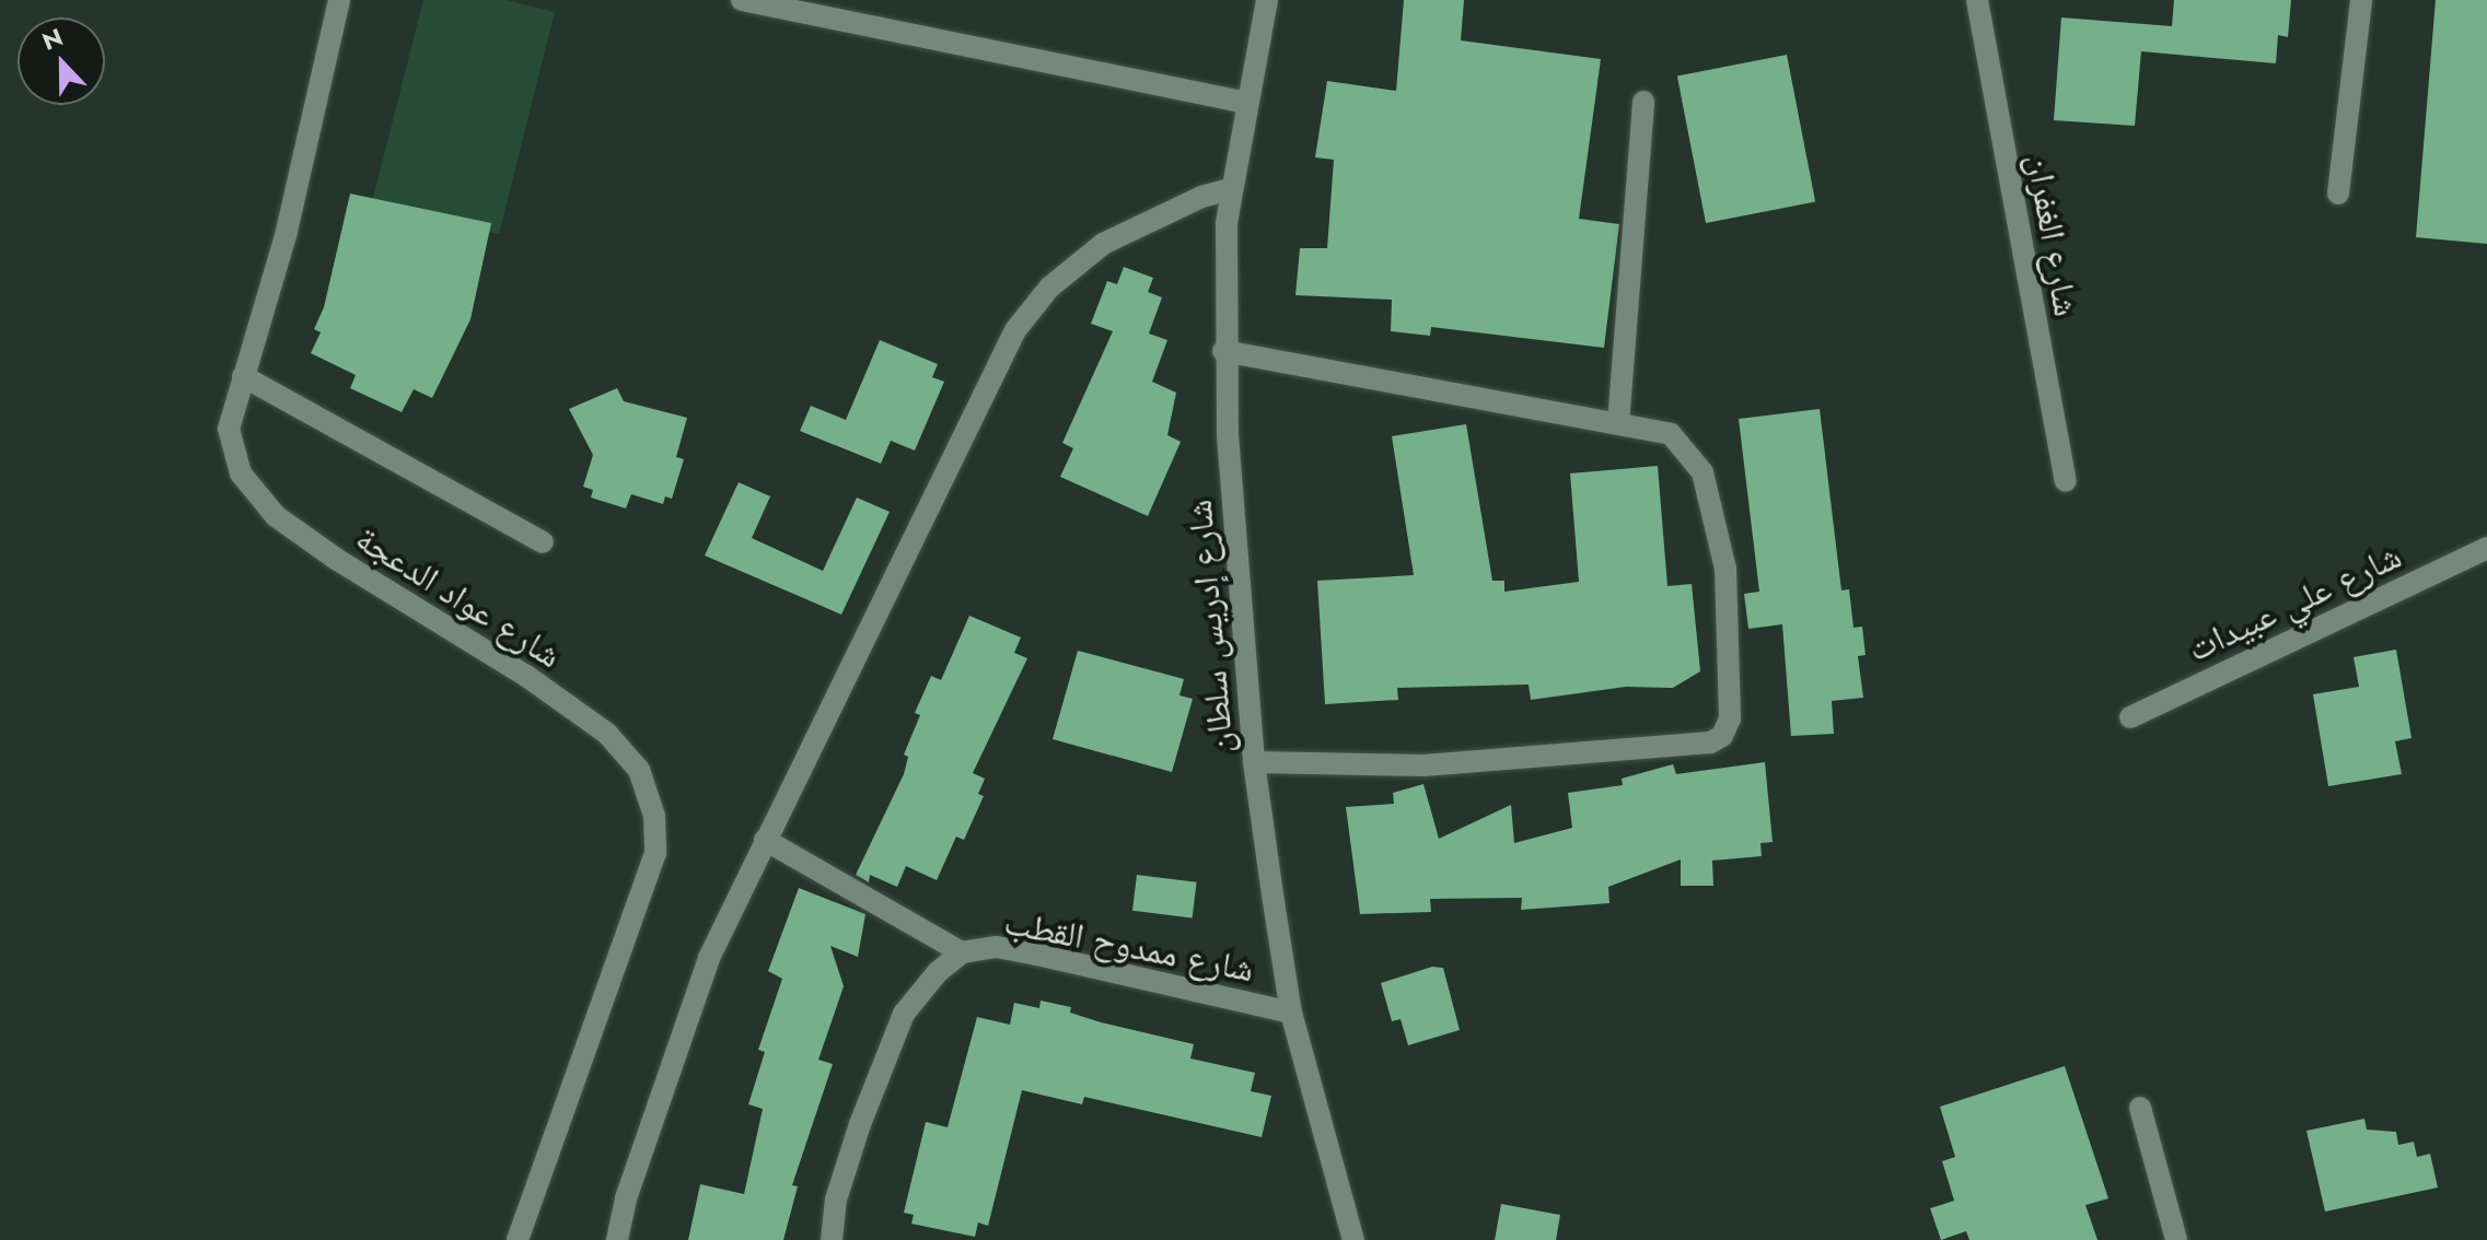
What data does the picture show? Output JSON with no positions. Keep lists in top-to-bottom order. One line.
{"streets":{"street":["شارع الغفران","شارع عواد الدعجة","شارع علي عبيدات","شارع إدريس سلطان","شارع ممدوح القطب"]},"crossings":[["شارع إدريس سلطان","شارع ممدوح القطب"]],"north":"top"}
